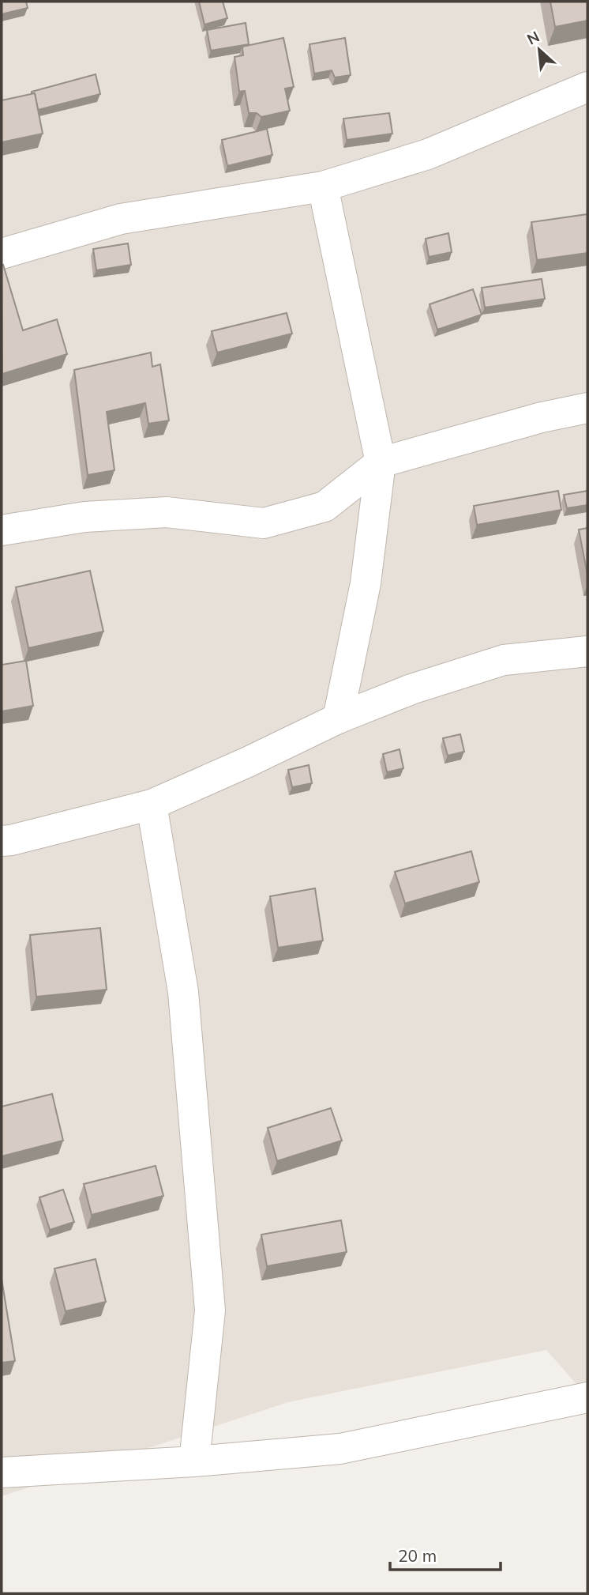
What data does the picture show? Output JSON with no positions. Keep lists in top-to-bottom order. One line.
{"scale_bar":"20 m","north":"top left"}
